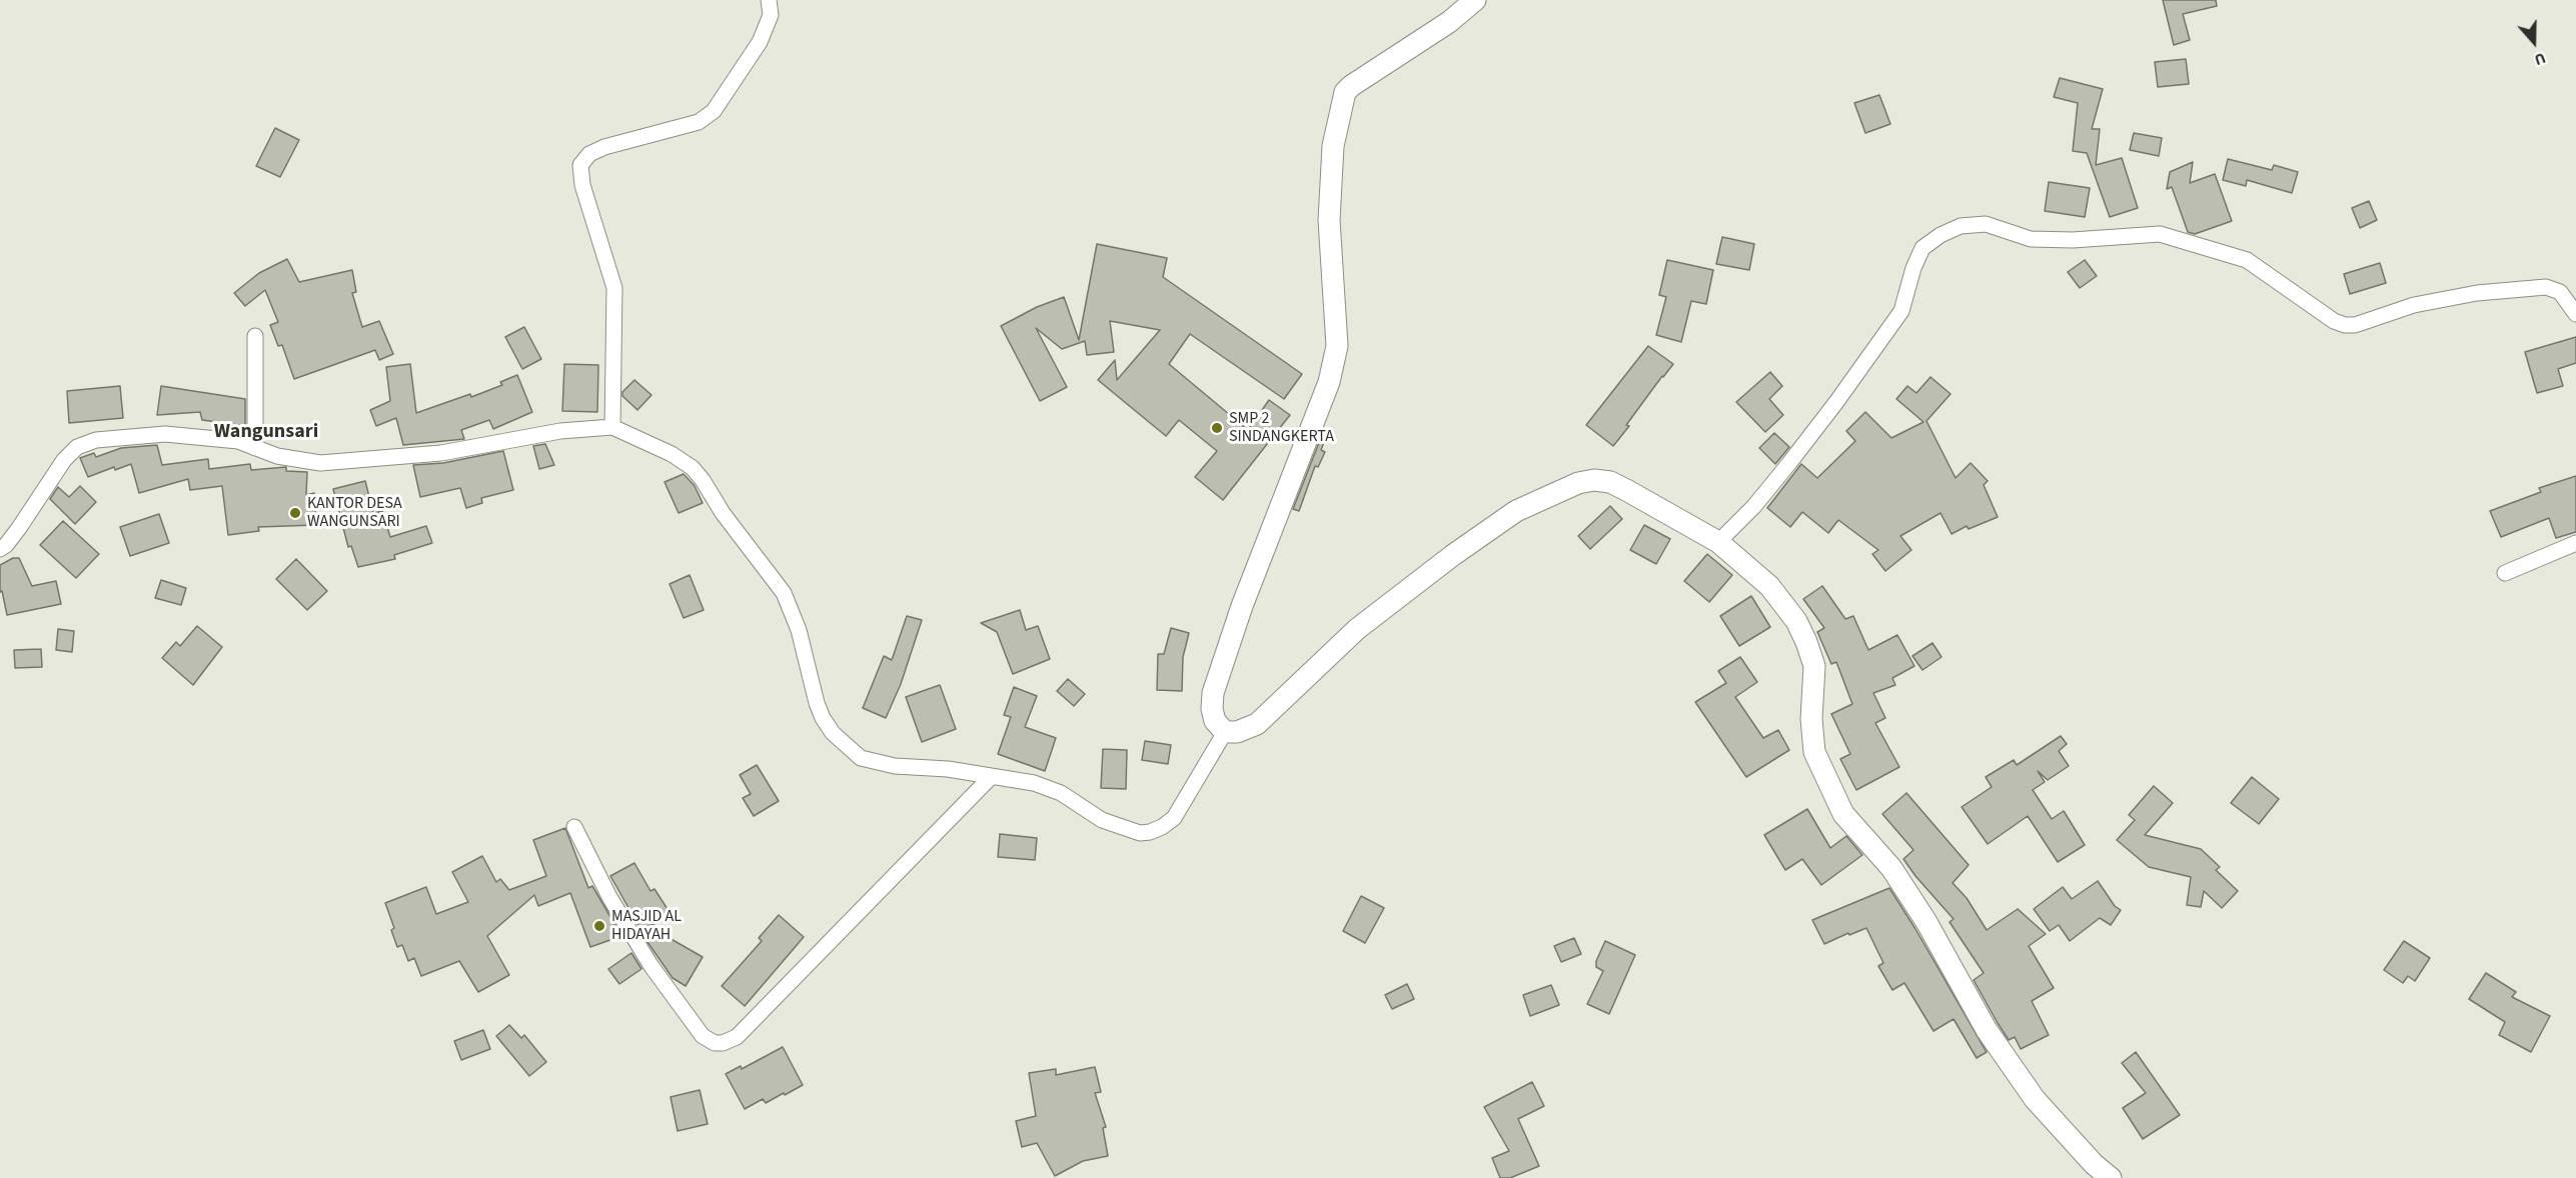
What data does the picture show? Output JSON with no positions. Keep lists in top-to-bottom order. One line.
{"districts":["Wangunsari"],"places":["SMP 2 SINDANGKERTA","KANTOR DESA WANGUNSARI","MASJID AL HIDAYAH"],"north":"bottom"}
